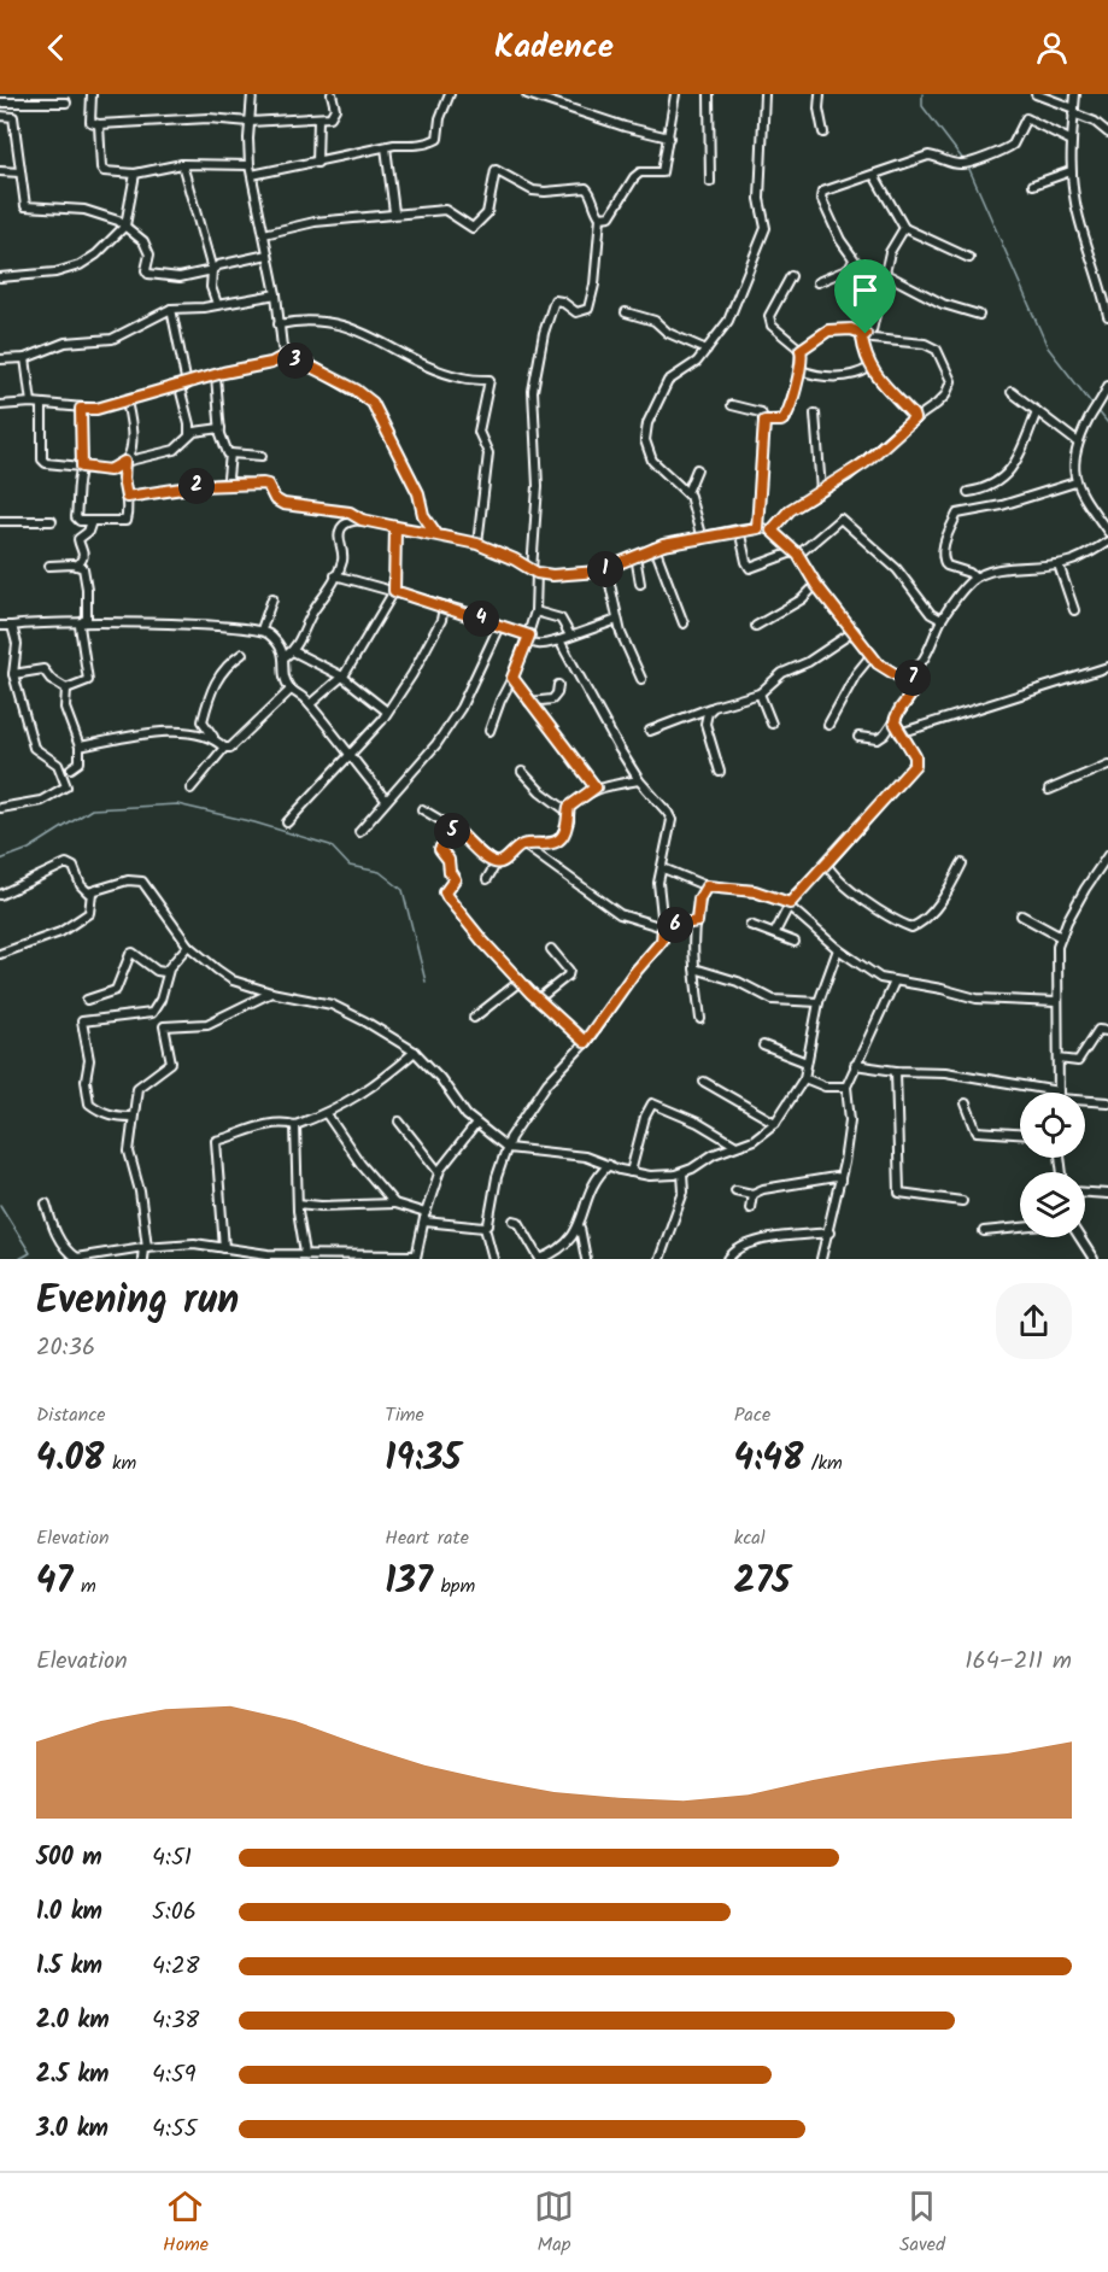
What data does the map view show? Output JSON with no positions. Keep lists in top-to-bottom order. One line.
{"page":{"header":"Kadence","pins":["3","2","1","4","7","5","6"],"heading":["Evening run","20:36"],"stats":[["Distance","4.08 km"],["Time","19:35"],["Pace","4:48 /km"],["Elevation","47 m"],["Heart rate","137 bpm"],["kcal","275"]],"chart":["Elevation","164–211 m"],"list":[{"name":"500 m","note":"4:51"},{"name":"1.0 km","note":"5:06"},{"name":"1.5 km","note":"4:28"},{"name":"2.0 km","note":"4:38"},{"name":"2.5 km","note":"4:59"},{"name":"3.0 km","note":"4:55"}],"tabs":["Home","Map","Saved"]}}
